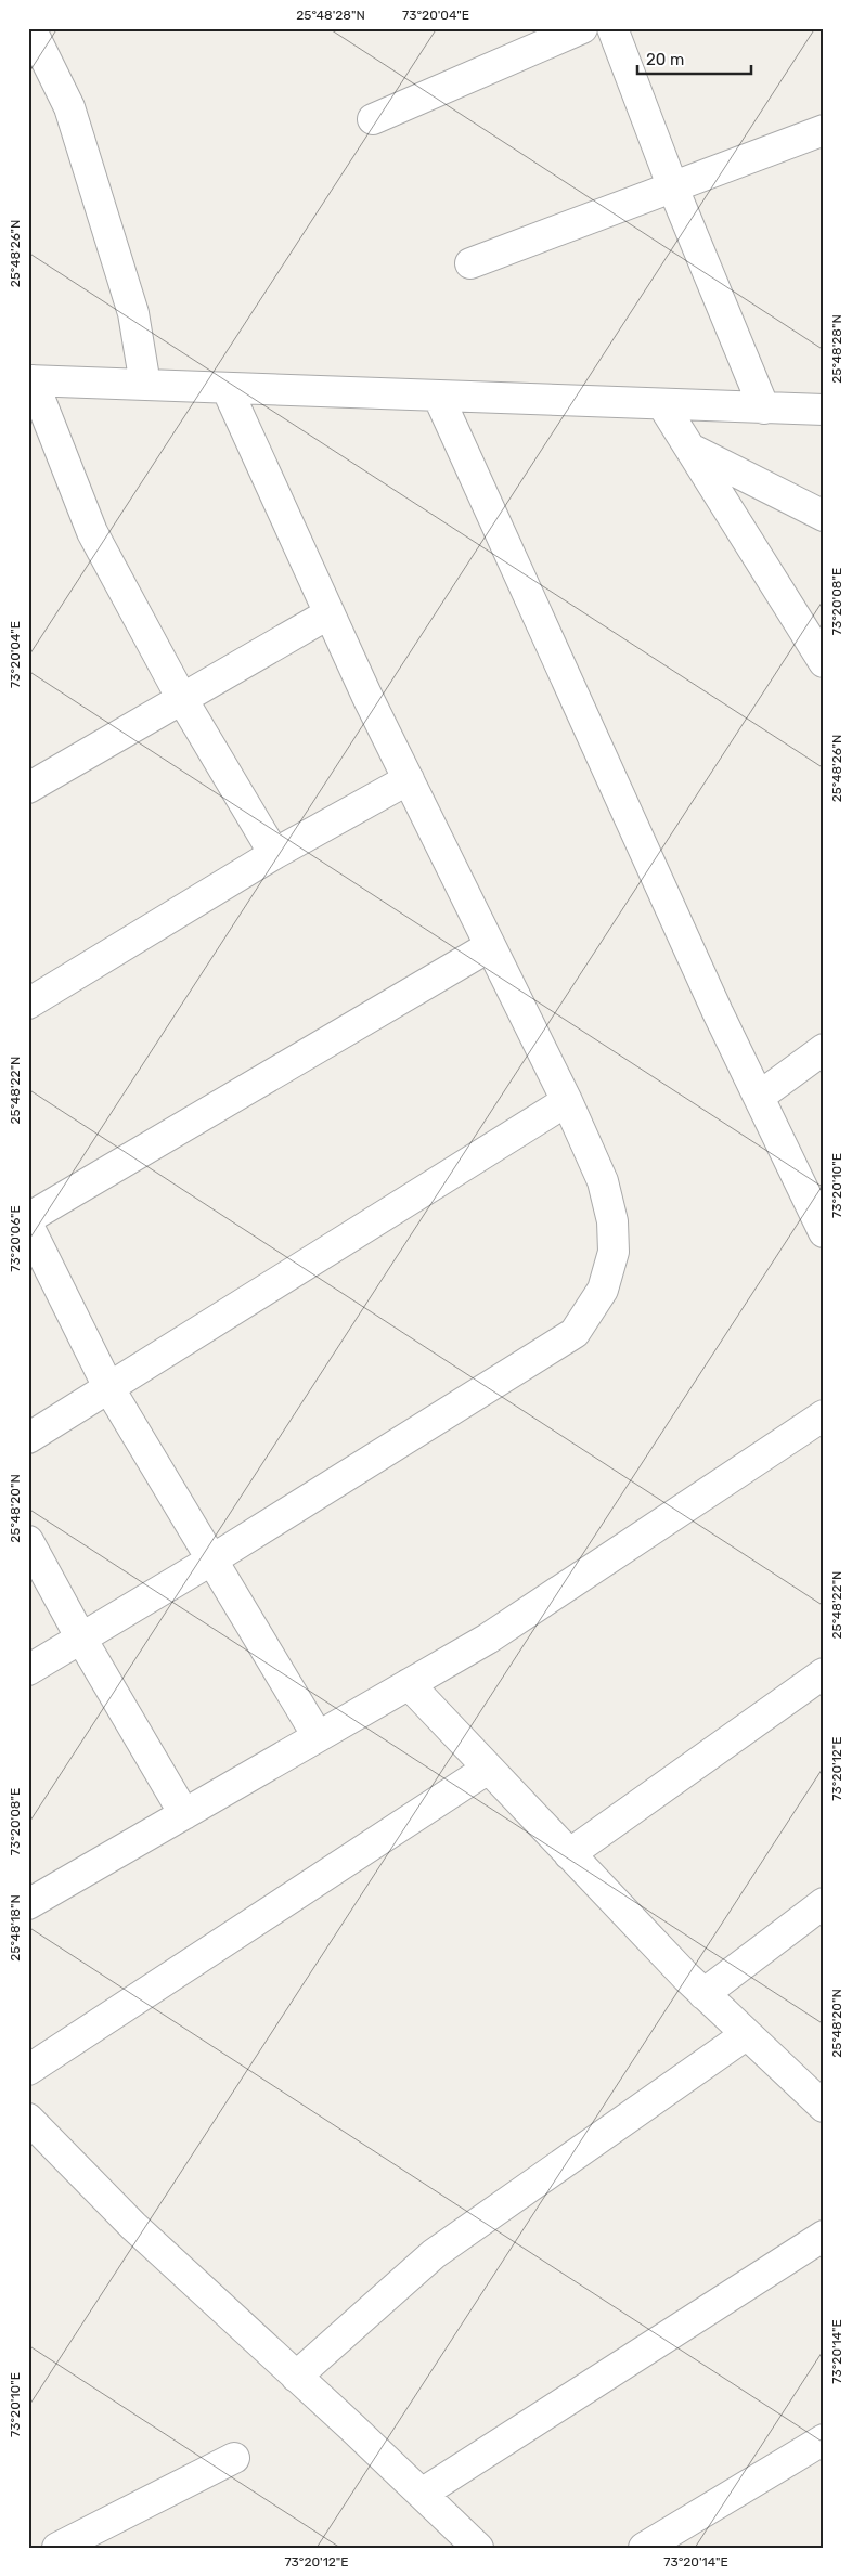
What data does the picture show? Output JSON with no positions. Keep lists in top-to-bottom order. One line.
{"scale_bar":"20 m","coordinates":["25°48'28\"N","73°20'04\"E","25°48'26\"N","73°20'08\"E","25°48'22\"N","73°20'10\"E","73°20'06\"E","25°48'20\"N","73°20'12\"E","25°48'18\"N","73°20'14\"E"]}
